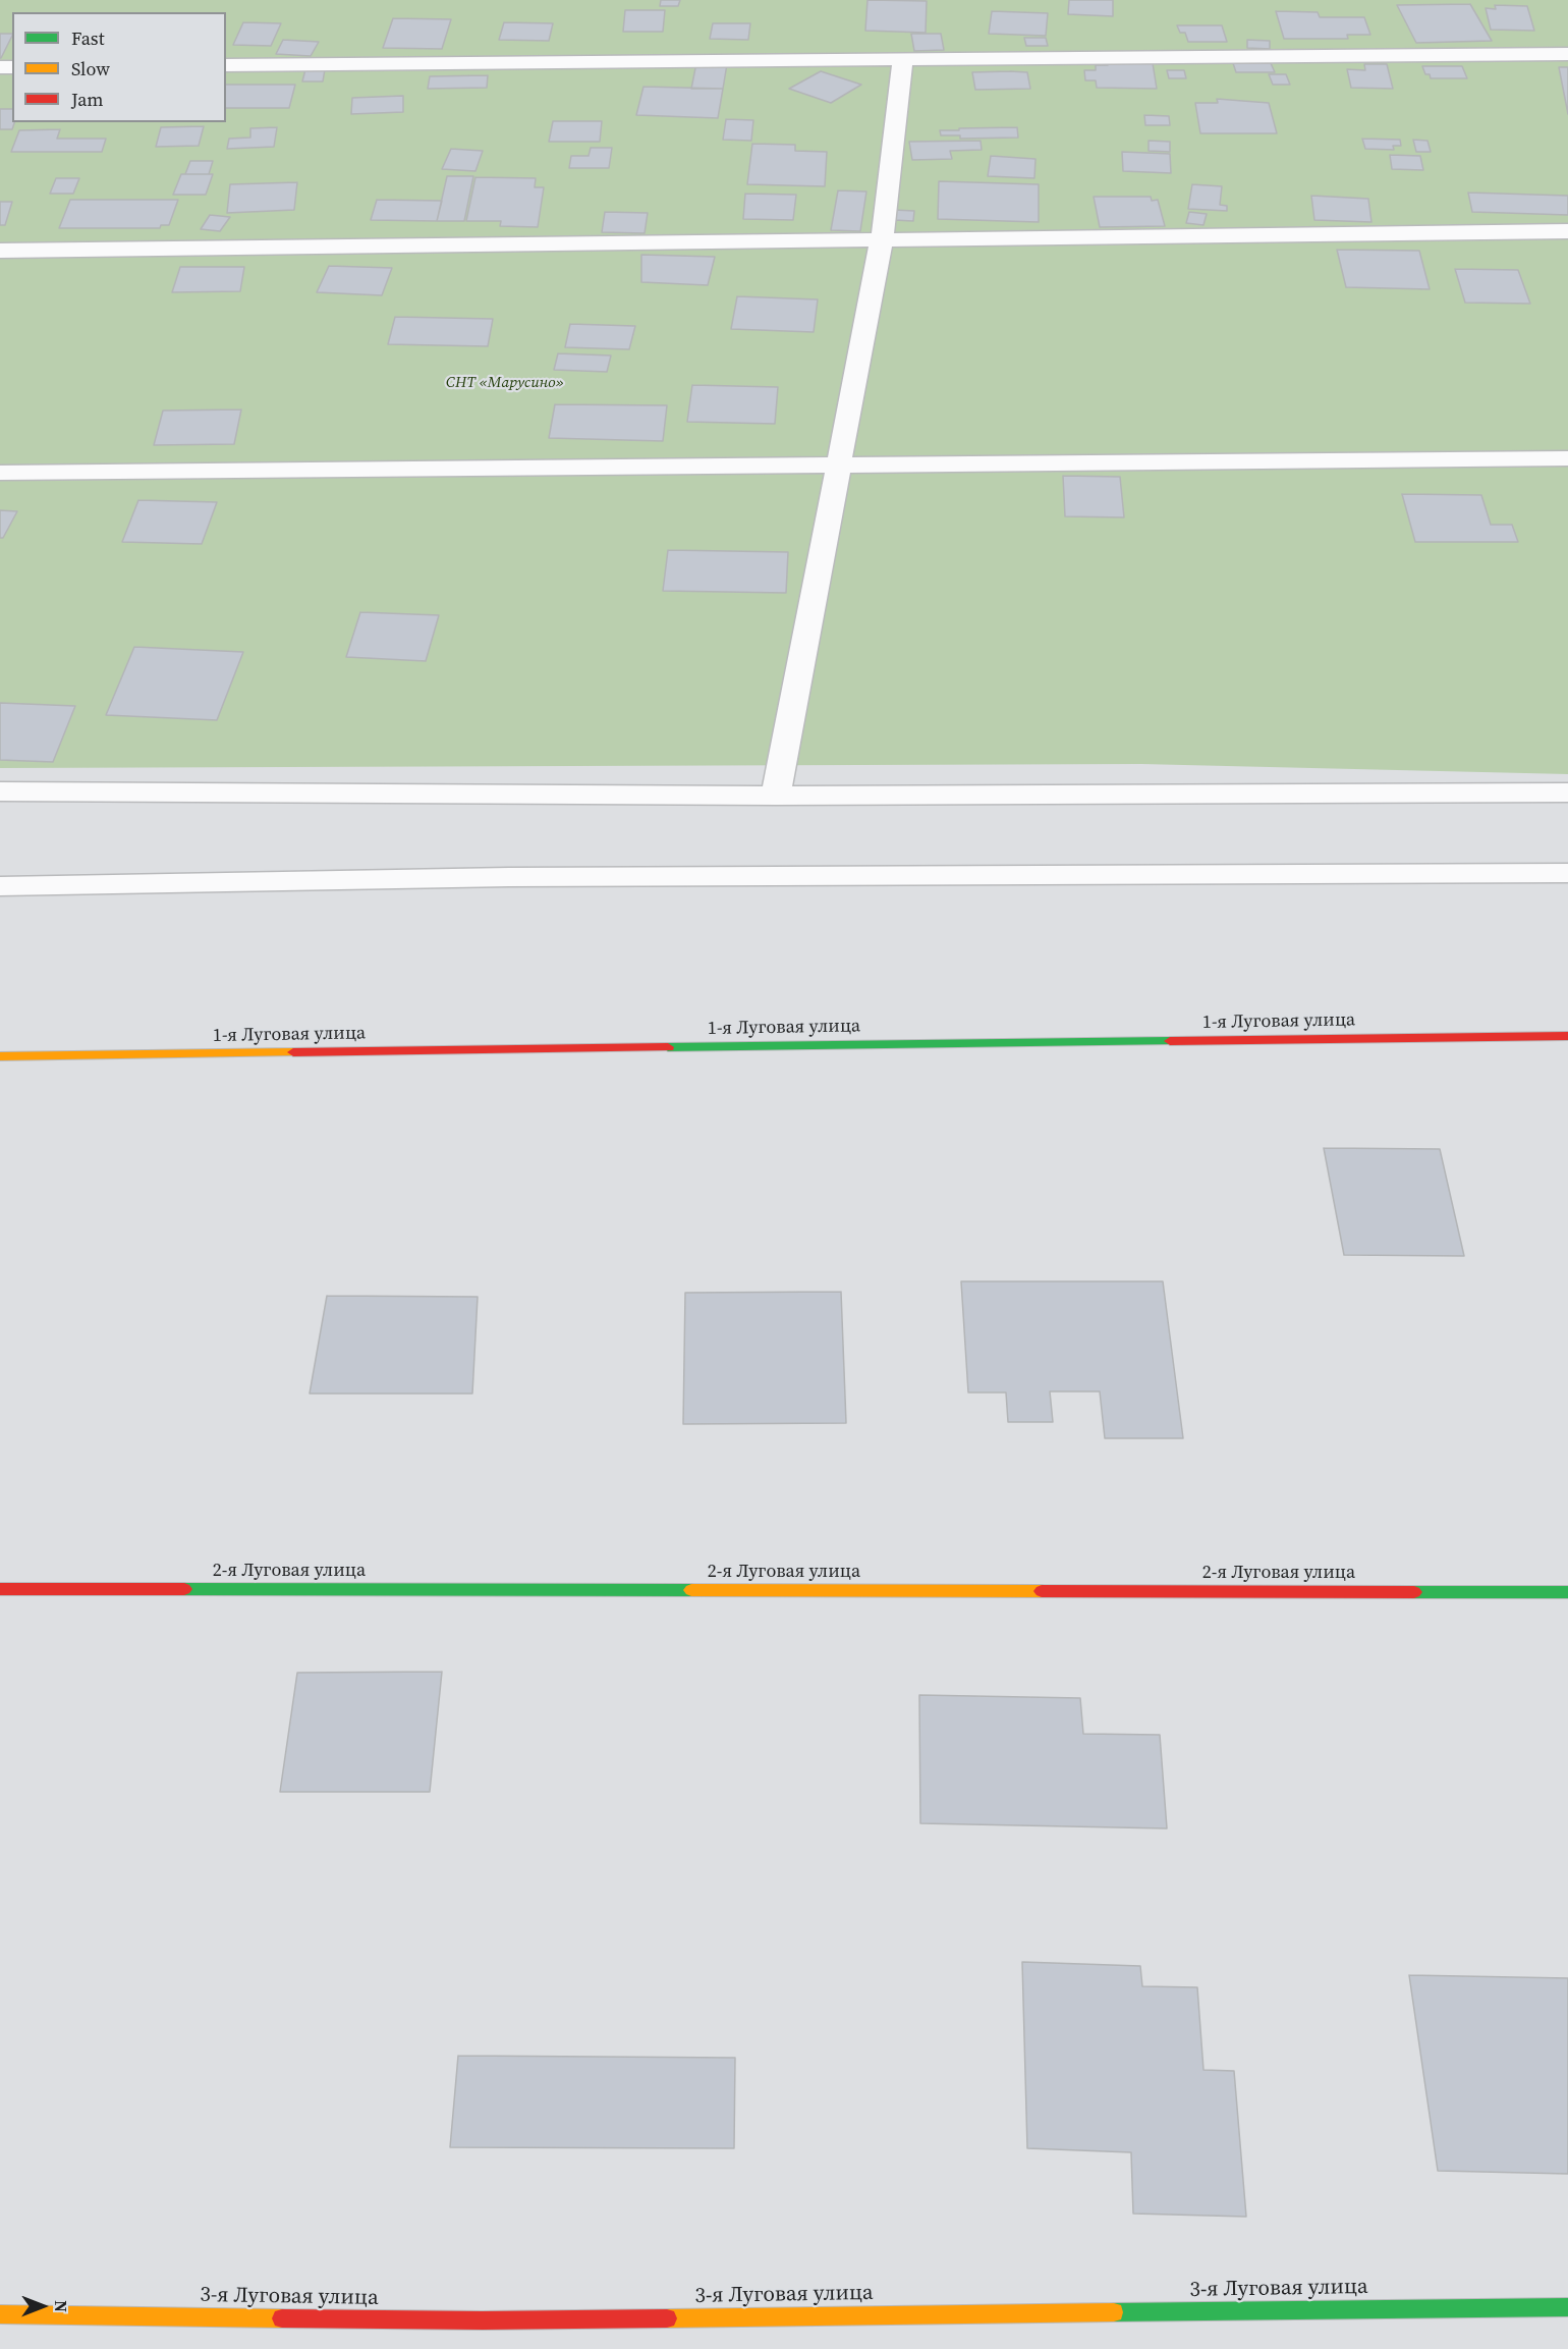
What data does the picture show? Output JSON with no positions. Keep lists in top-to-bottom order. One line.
{"streets":{"street":["1-я Луговая улица","2-я Луговая улица","3-я Луговая улица"]},"parks":["СНТ «Марусино»"],"legend":["Fast","Slow","Jam"],"north":"right"}
